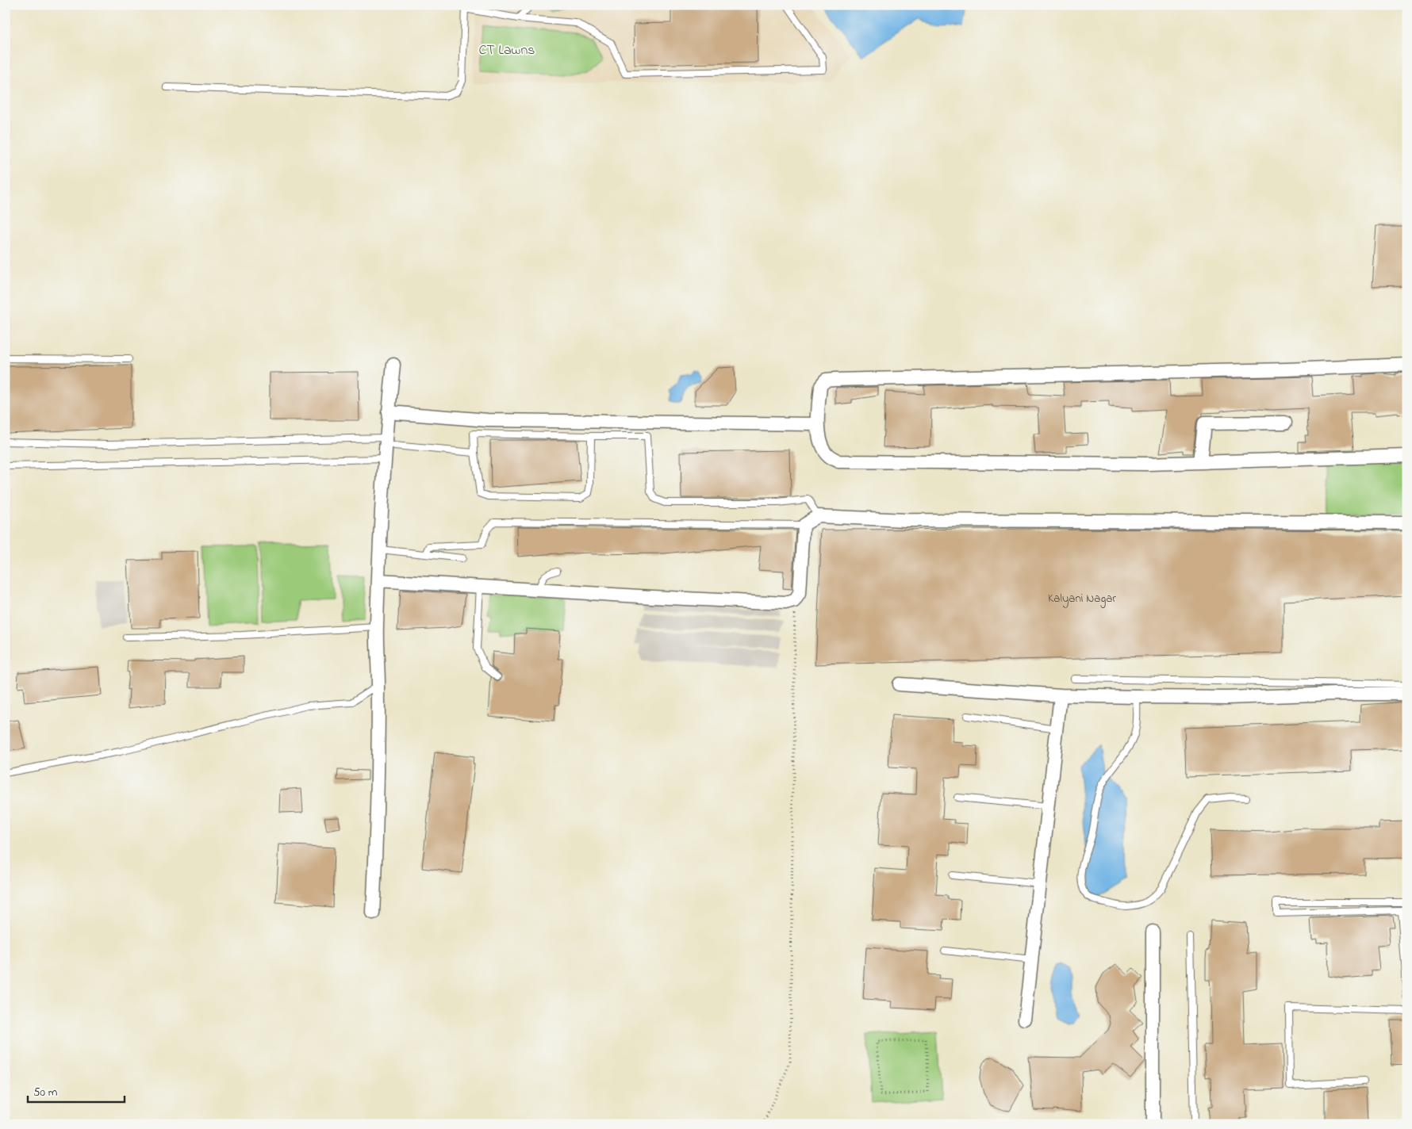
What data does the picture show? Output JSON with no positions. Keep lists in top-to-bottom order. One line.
{"parks":["CT Lawns"],"house_numbers":["Kalyani Nagar"],"scale_bar":"50 m"}
